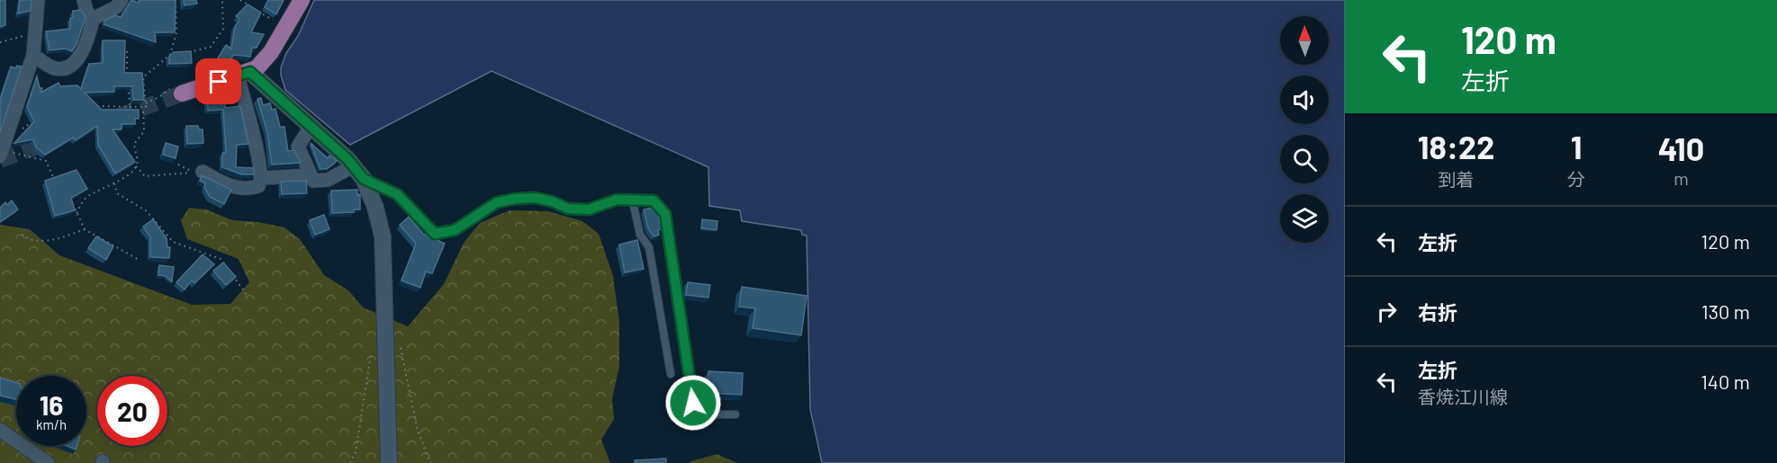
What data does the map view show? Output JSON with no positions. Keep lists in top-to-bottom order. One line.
{"north":"top","page":{"turn":["120 m","左折"],"eta":["18:22","到着","1","分","410","m"],"list":[{"name":"左折","value":"120 m"},{"name":"右折","value":"130 m"},{"name":"左折","note":"香焼江川線","value":"140 m"}],"speed":"16 km/h","limit":"20"}}
